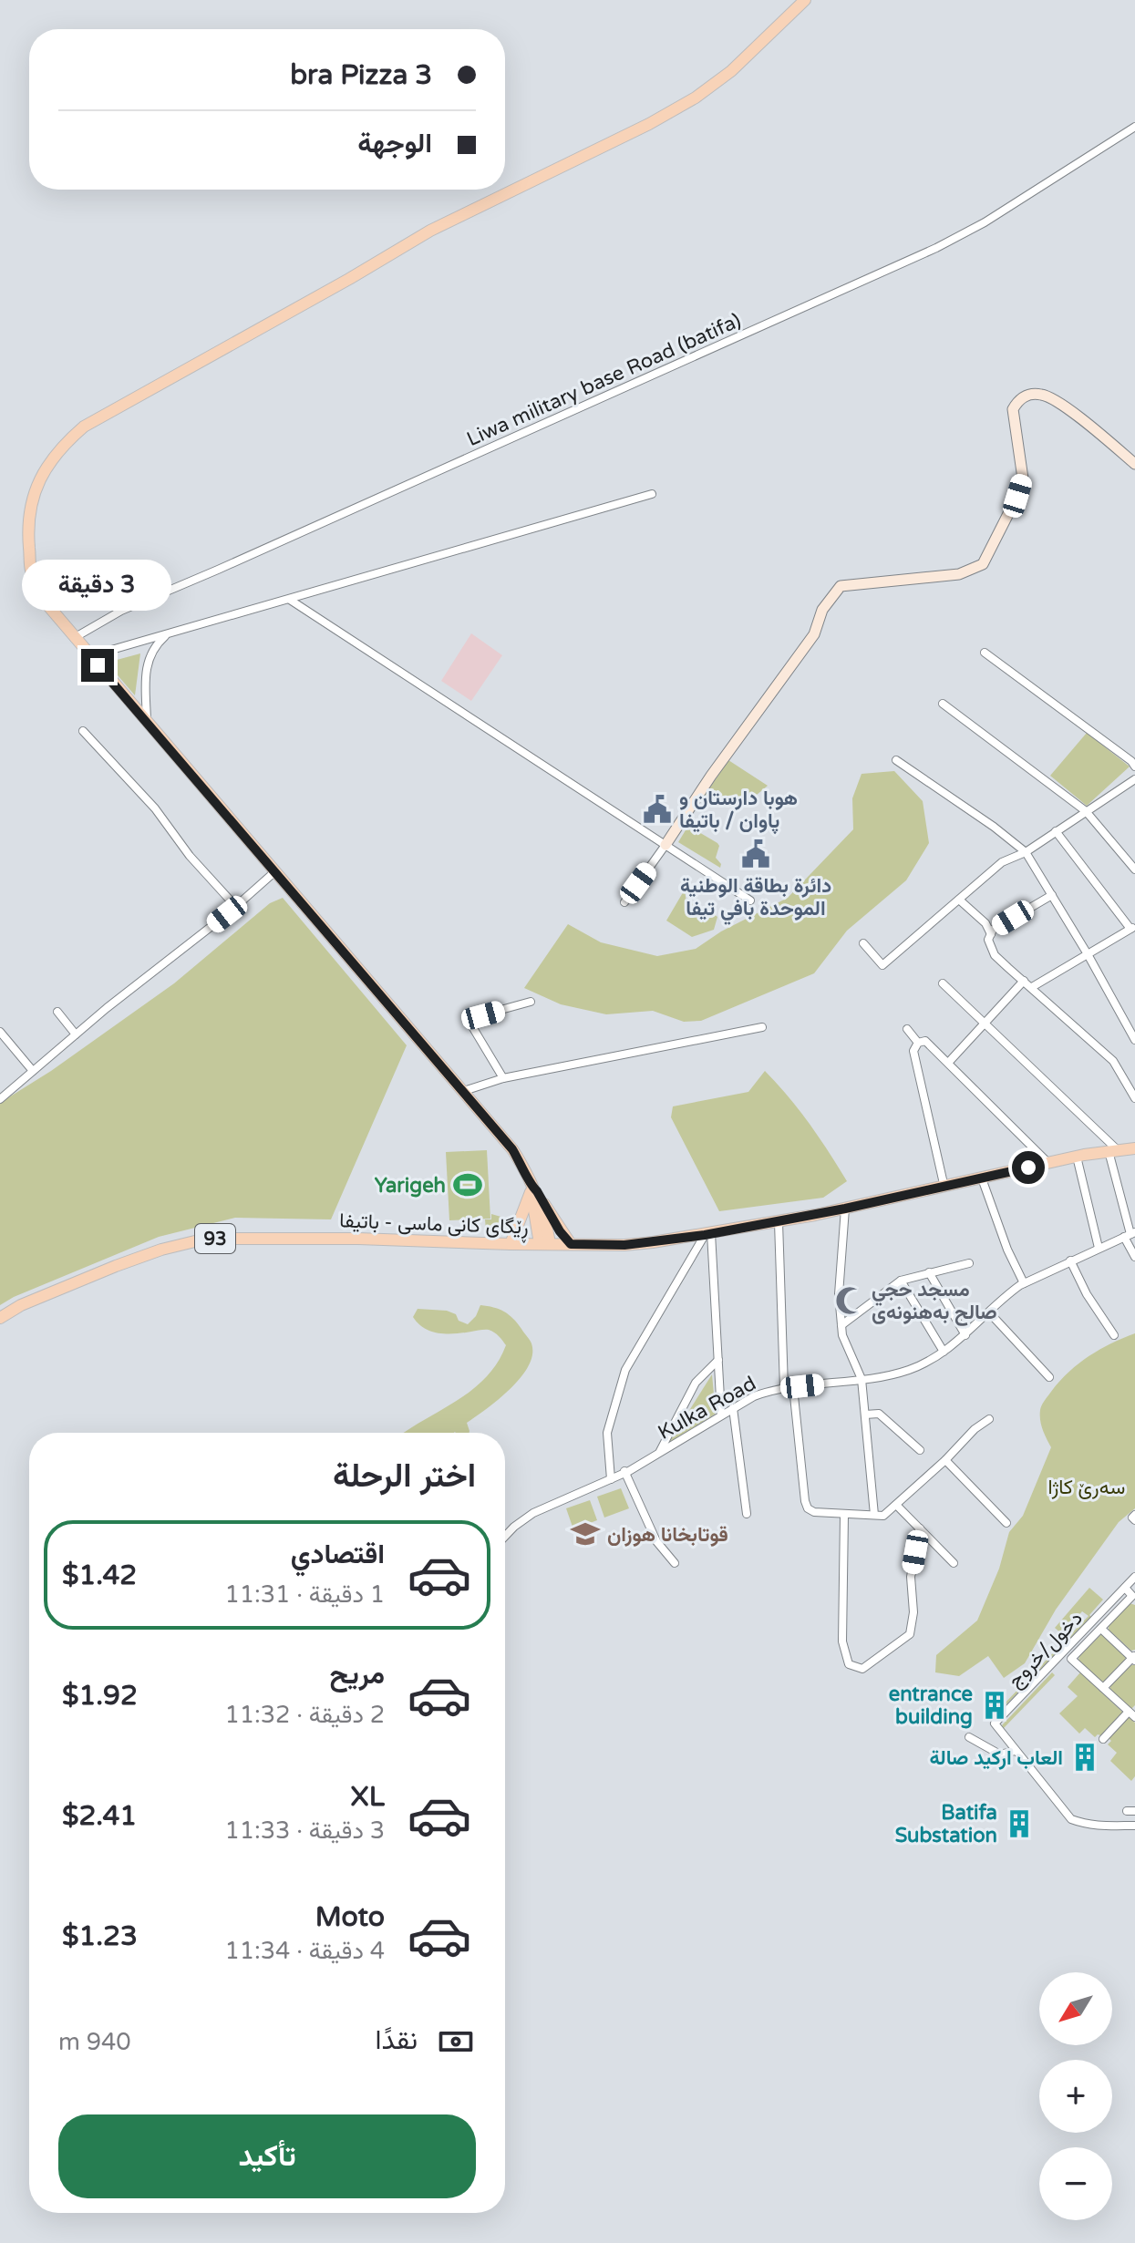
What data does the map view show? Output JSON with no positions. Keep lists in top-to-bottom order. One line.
{"streets":{"main road":["ڕێگای کانی ماسی - باتيفا","93"],"street":["Liwa military base Road (batifa)","Kulka Road","دخول/خروج"]},"parks":["سەرێ کاژا"],"places":{"public building":["هوبا دارستان و پاوان / باتيفا","دائرة بطاقة الوطنية الموحدة بافي تيفا"],"sports":["Yarigeh"],"mosque":["مسجد حجي صالح بەھنونەی"],"school or university":["قوتابخانا هوزان"],"building":["entrance building","العاب اركيد صالة","Batifa Substation"]},"north":"bottom left","page":{"banner":["3 bra Pizza","الوجهة"],"bubble":"3 دقيقة","heading":"اختر الرحلة","list":[{"name":"اقتصادي","note":"1 دقيقة · 11:31","value":"$1.42"},{"name":"مريح","note":"2 دقيقة · 11:32","value":"$1.92"},{"name":"XL","note":"3 دقيقة · 11:33","value":"$2.41"},{"name":"Moto","note":"4 دقيقة · 11:34","value":"$1.23"}],"map_buttons":["+","−"],"pay":["نقدًا","940 m"],"buttons":"تأكيد"}}
